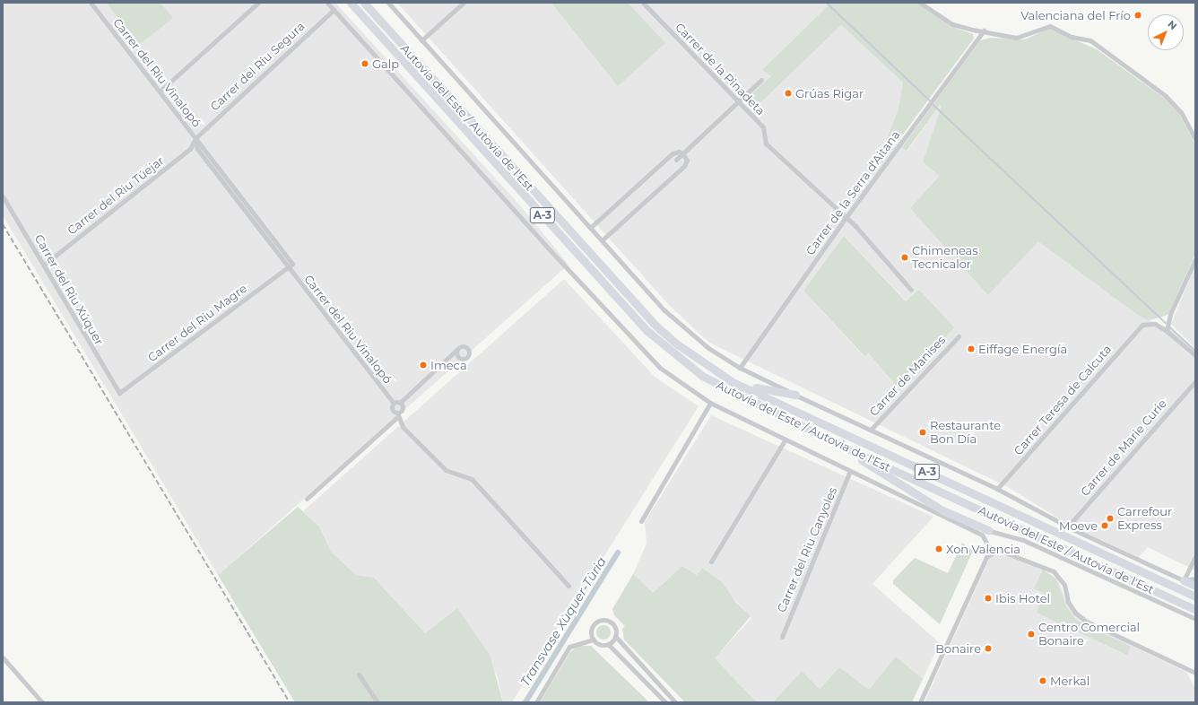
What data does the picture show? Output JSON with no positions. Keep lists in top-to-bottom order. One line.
{"streets":{"highway":["Autovía del Este / Autovia de l'Est","A-3"],"street":["Carrer del Riu Segura","Carrer de la Pinadeta","Carrer del Riu Vinalopó","Carrer de la Serra d'Aitana","Carrer del Riu Túejar","Carrer del Riu Xúquer","Carrer del Riu Magre","Carrer de Manises","Carrer Teresa de Calcuta","Carrer de Marie Curie","Carrer del Riu Canyoles"]},"crossings":[["Carrer del Riu Segura","Carrer del Riu Vinalopó"],["Carrer del Riu Segura","Carrer del Riu Túejar"],["Carrer de la Pinadeta","Carrer de la Serra d'Aitana"],["Carrer del Riu Vinalopó","Carrer del Riu Túejar"],["Carrer del Riu Vinalopó","Carrer del Riu Magre"],["Carrer del Riu Túejar","Carrer del Riu Xúquer"],["Carrer del Riu Xúquer","Carrer del Riu Magre"]],"water":["Transvase Xùquer-Tùria"],"places":["Valenciana del Frío","Galp","Grúas Rigar","Chimeneas Tecnicalor","Eiffage Energía","Imeca","Restaurante Bon Día","Carrefour Express","Moeve","Xon Valencia","Ibis Hotel","Centro Comercial Bonaire","Bonaire","Merkal"],"north":"top right"}
